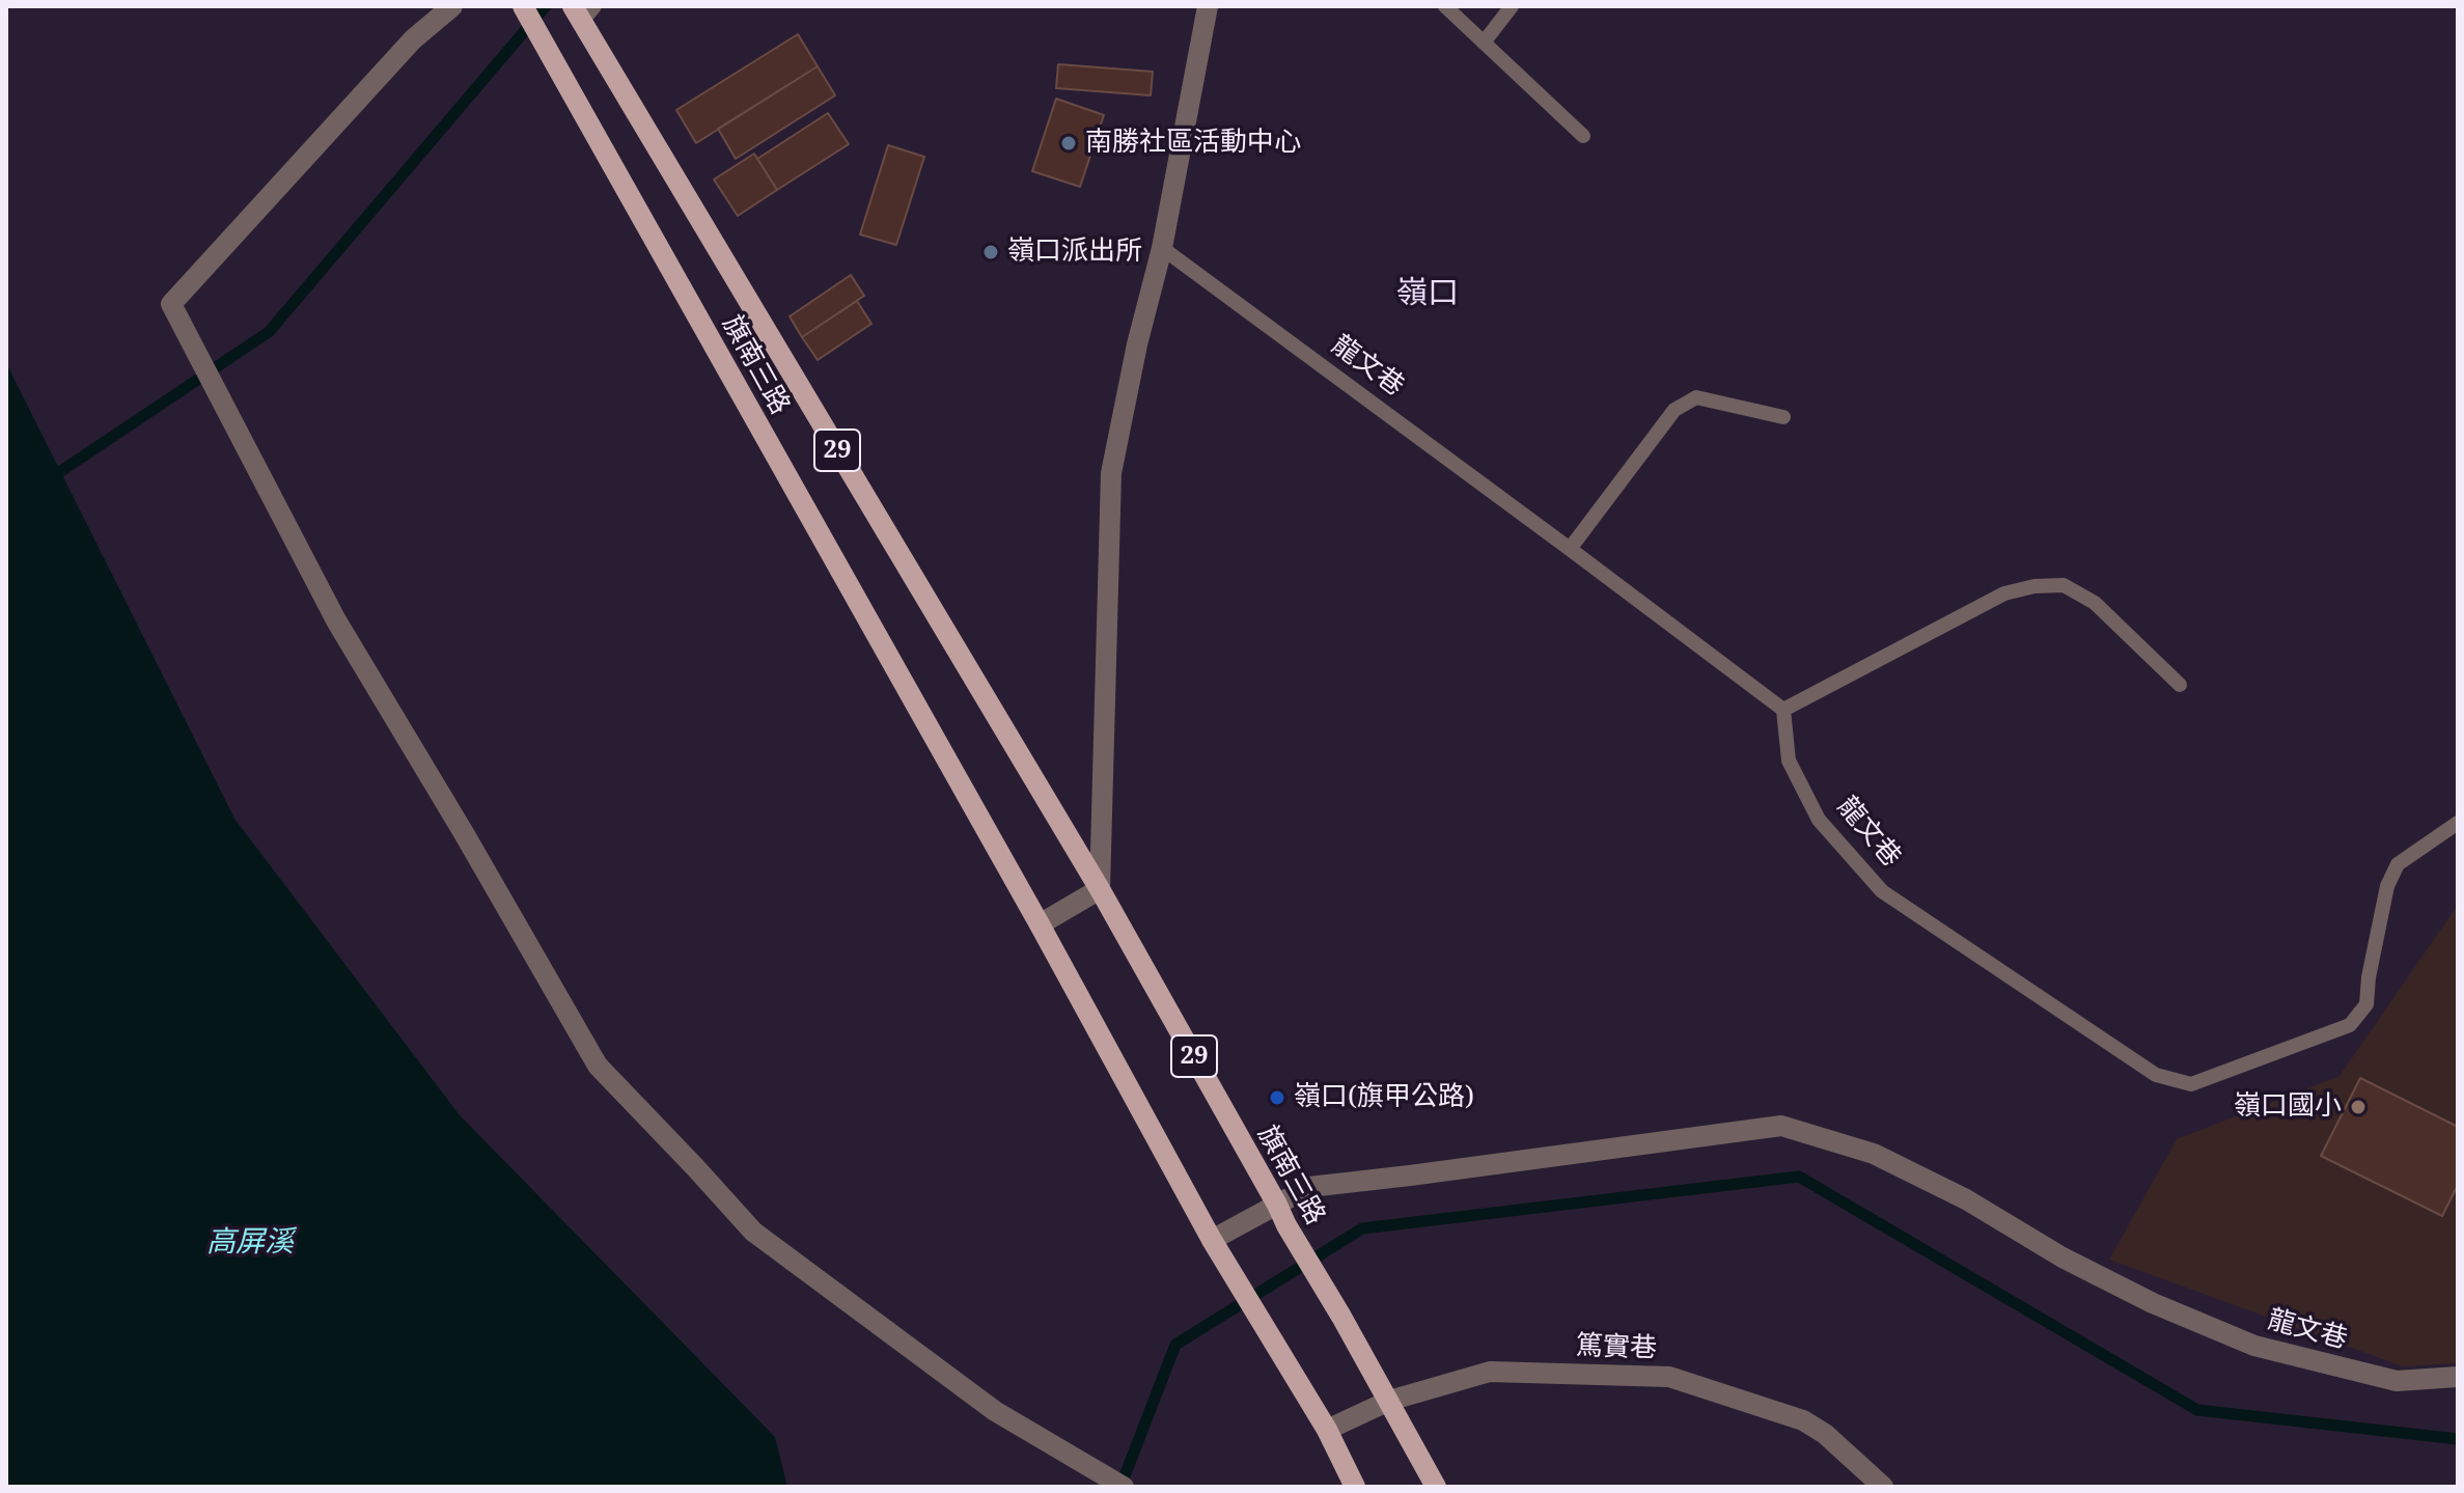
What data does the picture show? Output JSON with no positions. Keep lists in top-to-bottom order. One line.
{"streets":{"main road":["旗南三路","29"],"street":["龍文巷","篤實巷"]},"crossings":[["旗南三路","龍文巷"],["旗南三路","篤實巷"]],"districts":["嶺口"],"water":["高屏溪"],"places":["南勝社區活動中心","嶺口派出所","嶺口(旗甲公路)","嶺口國小"]}
